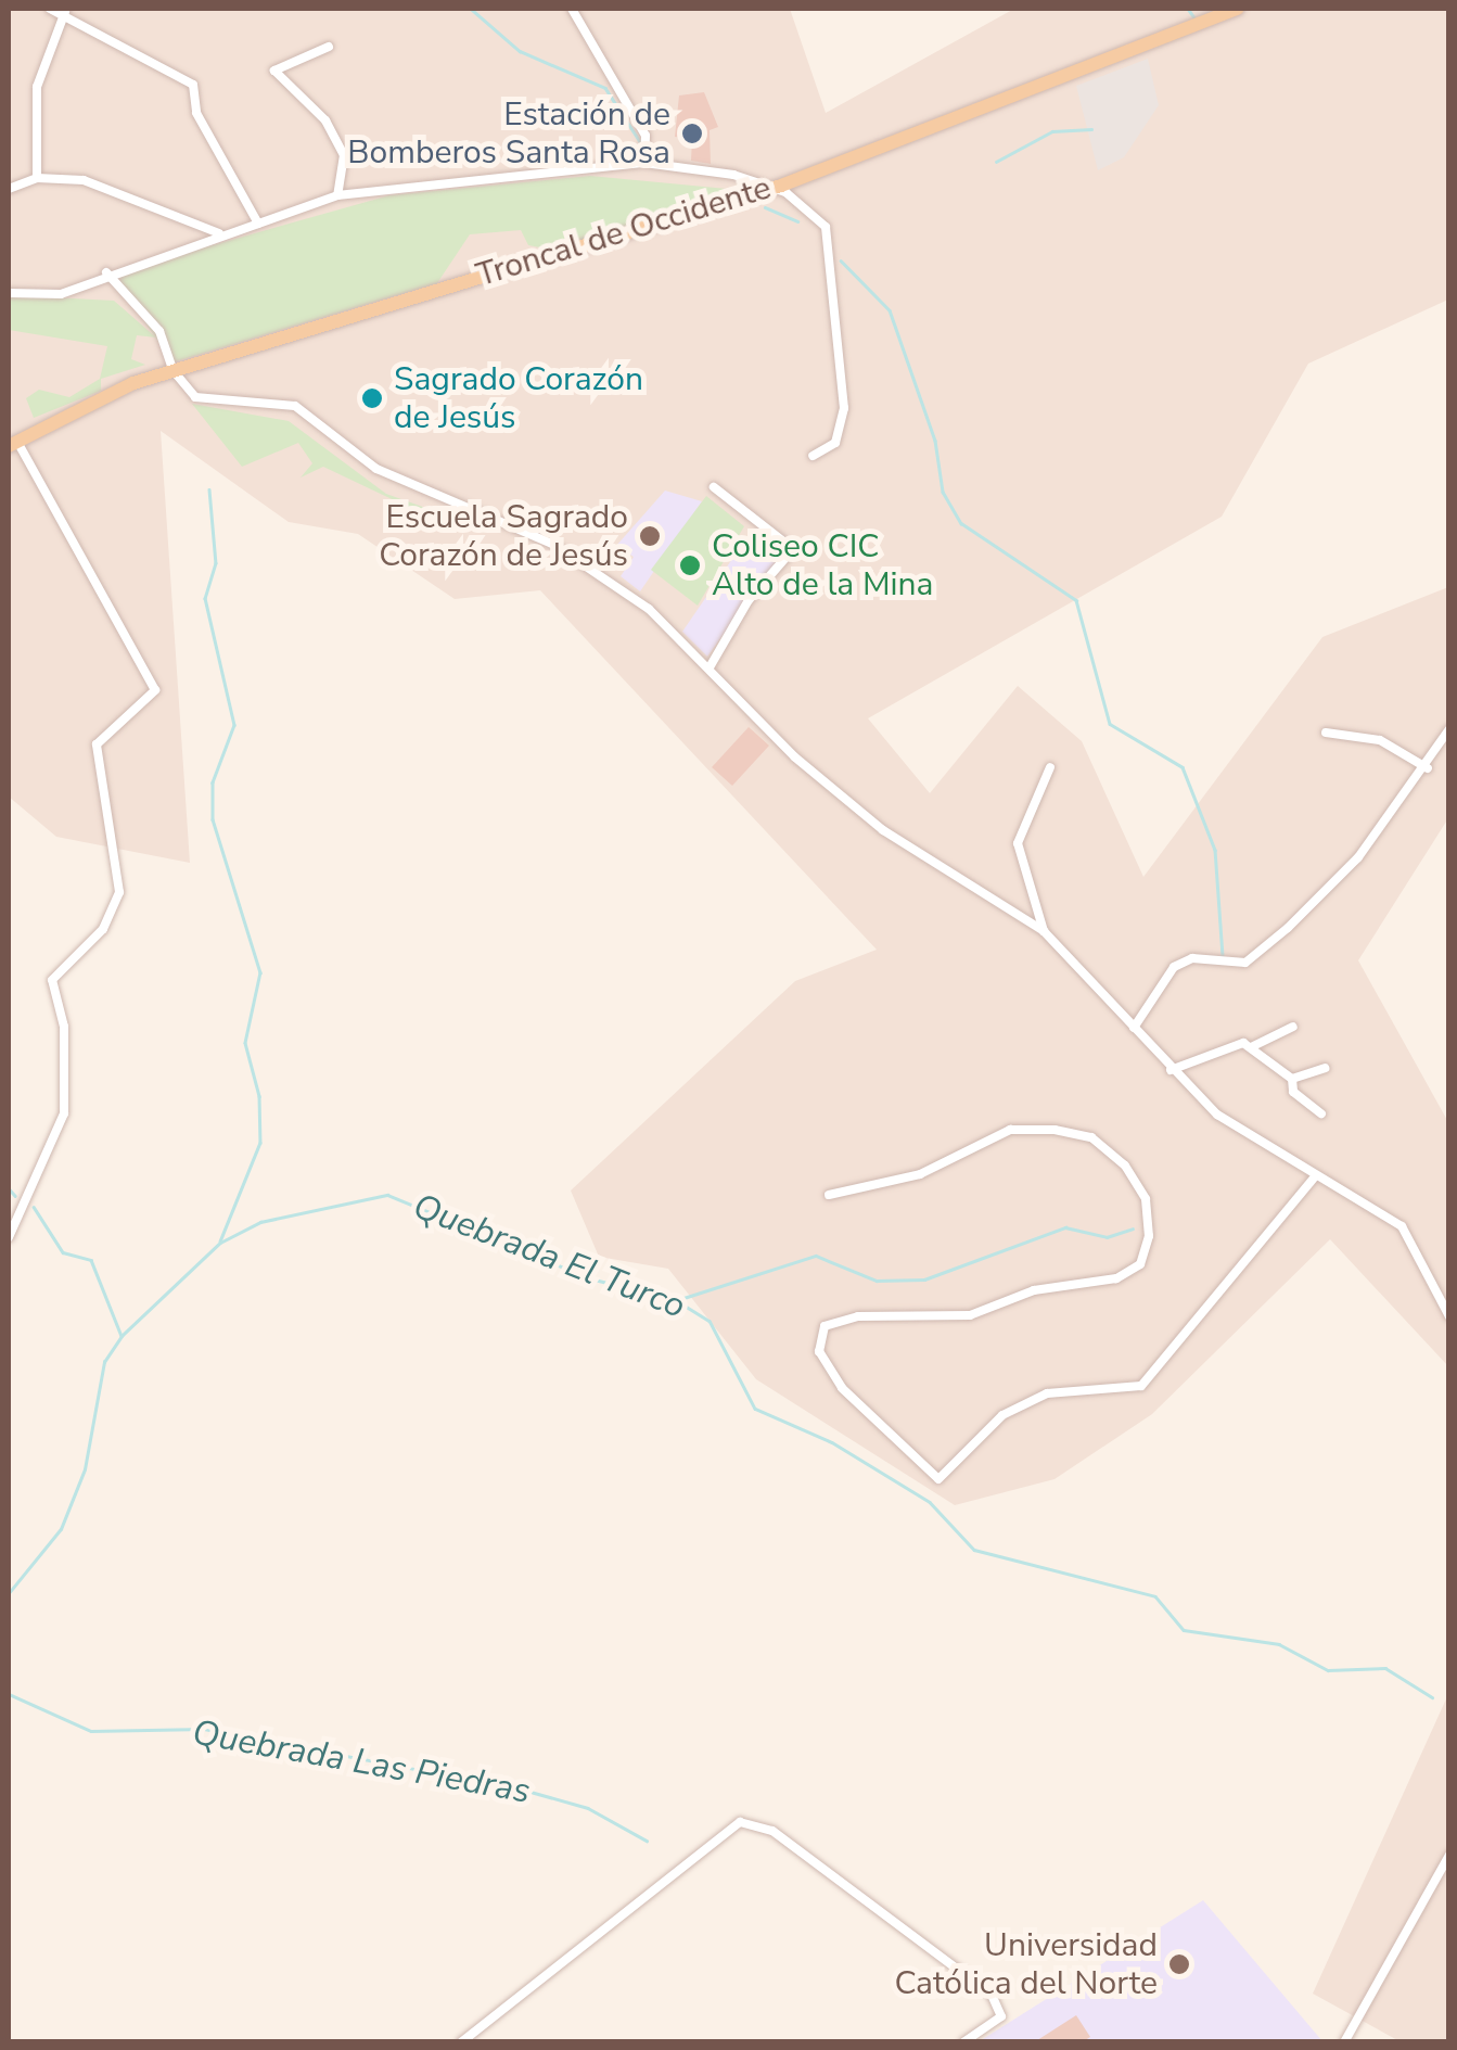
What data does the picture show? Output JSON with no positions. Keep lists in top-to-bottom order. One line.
{"streets":{"main road":["Troncal de Occidente"]},"water":["Quebrada El Turco","Quebrada Las Piedras"],"places":["Estación de Bomberos Santa Rosa","Sagrado Corazón de Jesús","Escuela Sagrado Corazón de Jesús","Coliseo CIC Alto de la Mina","Universidad Católica del Norte"]}
